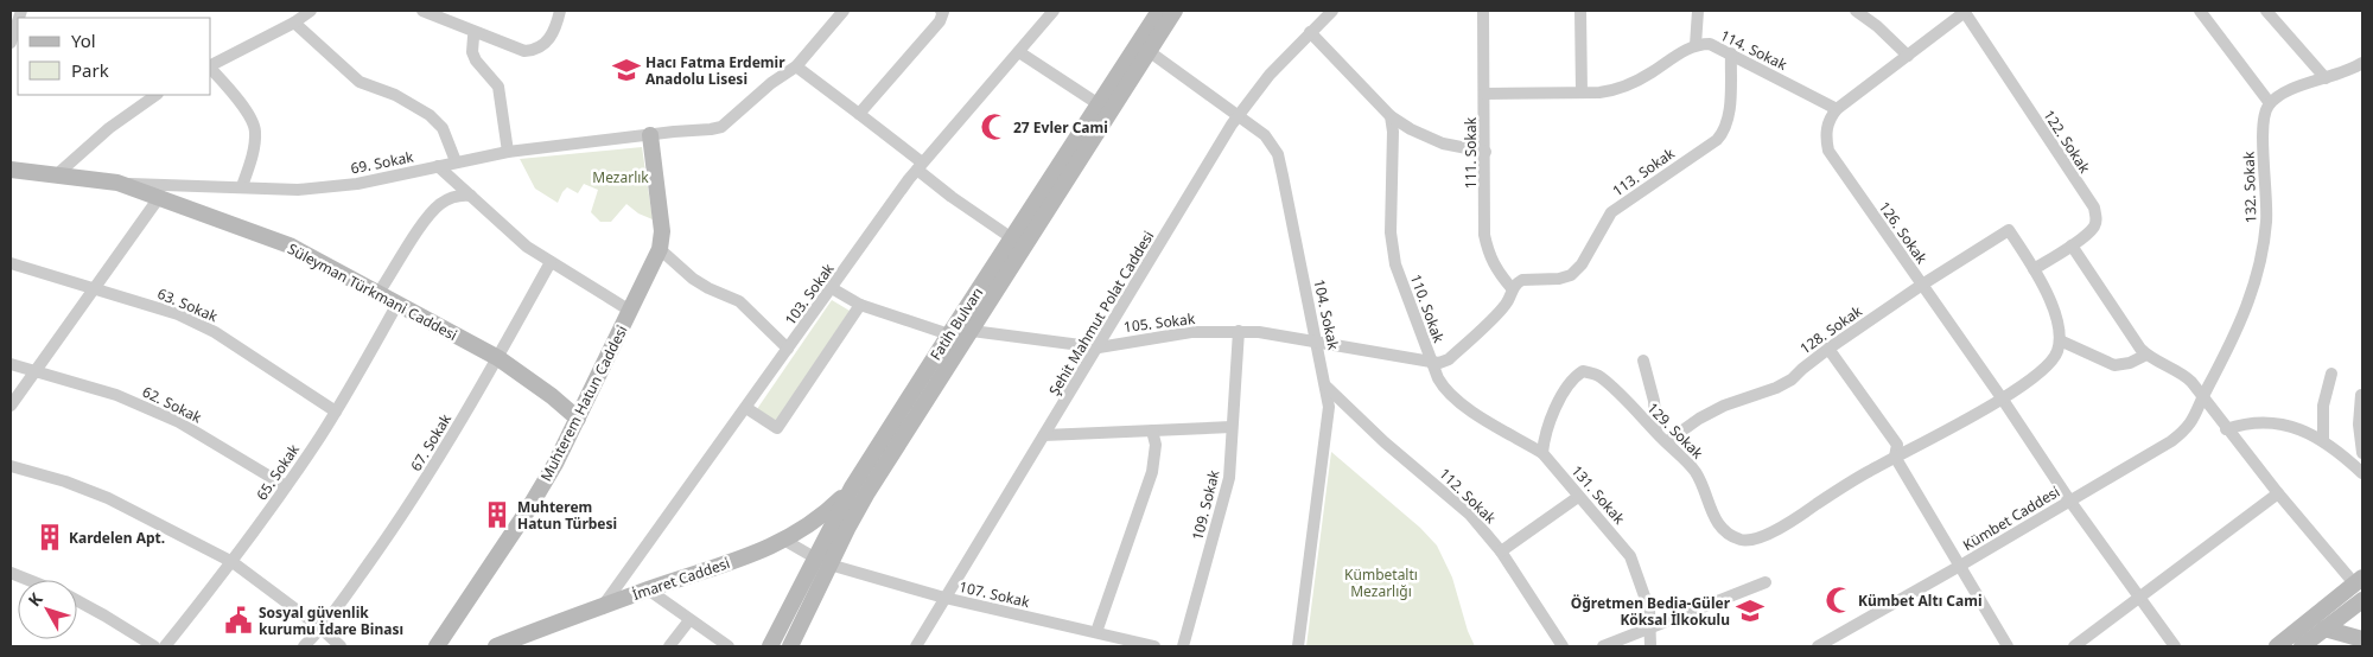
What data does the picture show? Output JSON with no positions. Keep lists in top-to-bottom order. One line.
{"streets":{"main road":["Süleyman Türkmani Caddesi","Fatih Bulvarı","Muhterem Hatun Caddesi","İmaret Caddesi"],"street":["114. Sokak","122. Sokak","111. Sokak","69. Sokak","113. Sokak","132. Sokak","126. Sokak","103. Sokak","63. Sokak","110. Sokak","Şehit Mahmut Polat Caddesi","104. Sokak","105. Sokak","128. Sokak","62. Sokak","129. Sokak","67. Sokak","65. Sokak","131. Sokak","112. Sokak","109. Sokak","Kümbet Caddesi","107. Sokak"]},"crossings":[["114. Sokak","113. Sokak"],["114. Sokak","126. Sokak"],["122. Sokak","128. Sokak"],["111. Sokak","113. Sokak"],["69. Sokak","Süleyman Türkmani Caddesi"],["69. Sokak","Muhterem Hatun Caddesi"],["132. Sokak","Kümbet Caddesi"],["126. Sokak","128. Sokak"],["126. Sokak","129. Sokak"],["126. Sokak","Kümbet Caddesi"],["Süleyman Türkmani Caddesi","Muhterem Hatun Caddesi"],["Süleyman Türkmani Caddesi","67. Sokak"],["Süleyman Türkmani Caddesi","65. Sokak"],["103. Sokak","İmaret Caddesi"],["63. Sokak","65. Sokak"],["110. Sokak","129. Sokak"],["110. Sokak","131. Sokak"],["Şehit Mahmut Polat Caddesi","104. Sokak"],["Şehit Mahmut Polat Caddesi","105. Sokak"],["Şehit Mahmut Polat Caddesi","107. Sokak"],["104. Sokak","105. Sokak"],["104. Sokak","Fatih Bulvarı"],["104. Sokak","112. Sokak"],["105. Sokak","Fatih Bulvarı"],["105. Sokak","109. Sokak"],["Fatih Bulvarı","İmaret Caddesi"],["Fatih Bulvarı","107. Sokak"],["128. Sokak","129. Sokak"],["62. Sokak","65. Sokak"],["129. Sokak","131. Sokak"],["İmaret Caddesi","107. Sokak"]],"parks":["Mezarlık","Kümbetaltı Mezarlığı"],"places":{"school or university":["Hacı Fatma Erdemir Anadolu Lisesi","Öğretmen Bedia-Güler Köksal İlkokulu"],"mosque":["27 Evler Cami","Kümbet Altı Cami"],"building":["Muhterem Hatun Türbesi","Kardelen Apt."],"public building":["Sosyal güvenlik kurumu İdare Binası"]},"legend":["Yol","Park"],"north":"top left"}
